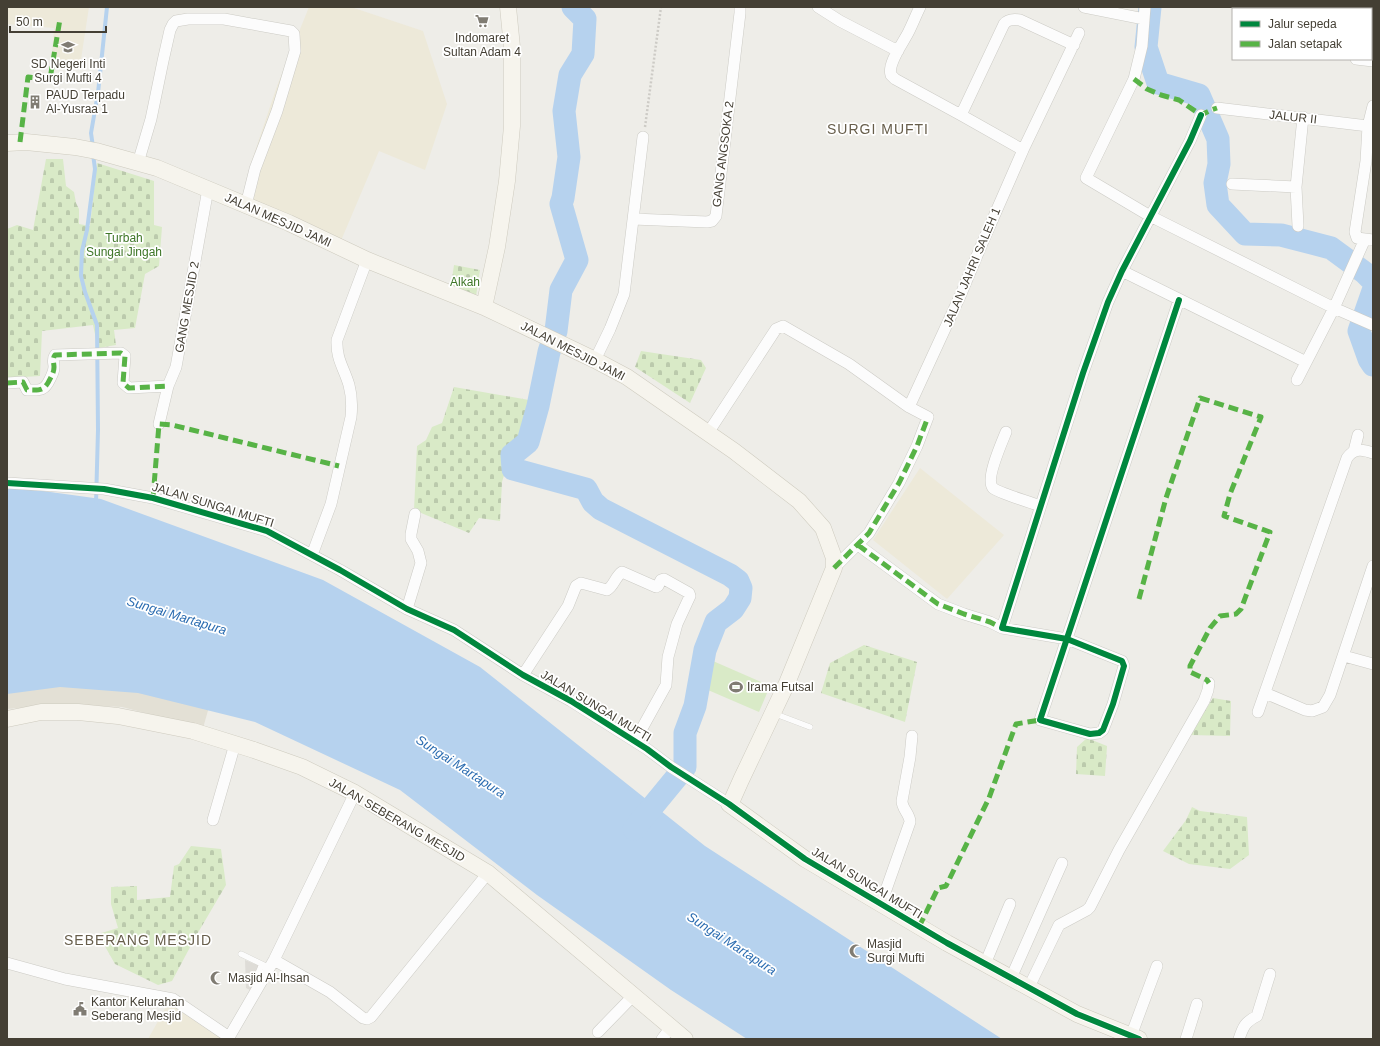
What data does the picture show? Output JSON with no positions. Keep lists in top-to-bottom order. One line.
{"streets":{"street":["JALUR II","GANG ANGSOKA 2","JALAN MESJID JAMI","JALAN JAHRI SALEH 1","GANG MESJID 2","JALAN SUNGAI MUFTI","JALAN SEBERANG MESJID"]},"crossings":[["JALAN MESJID JAMI","GANG MESJID 2"]],"districts":["SURGI MUFTI","SEBERANG MESJID"],"water":["Sungai Martapura"],"parks":["Turbah Sungai Jingah","Alkah"],"places":{"supermarket":["Indomaret Sultan Adam 4"],"school or university":["SD Negeri Inti Surgi Mufti 4"],"building":["PAUD Terpadu Al-Yusraa 1"],"sports":["Irama Futsal"],"mosque":["Masjid Surgi Mufti","Masjid Al-Ihsan"],"public building":["Kantor Kelurahan Seberang Mesjid"]},"legend":["Jalur sepeda","Jalan setapak"],"scale_bar":"50 m"}
